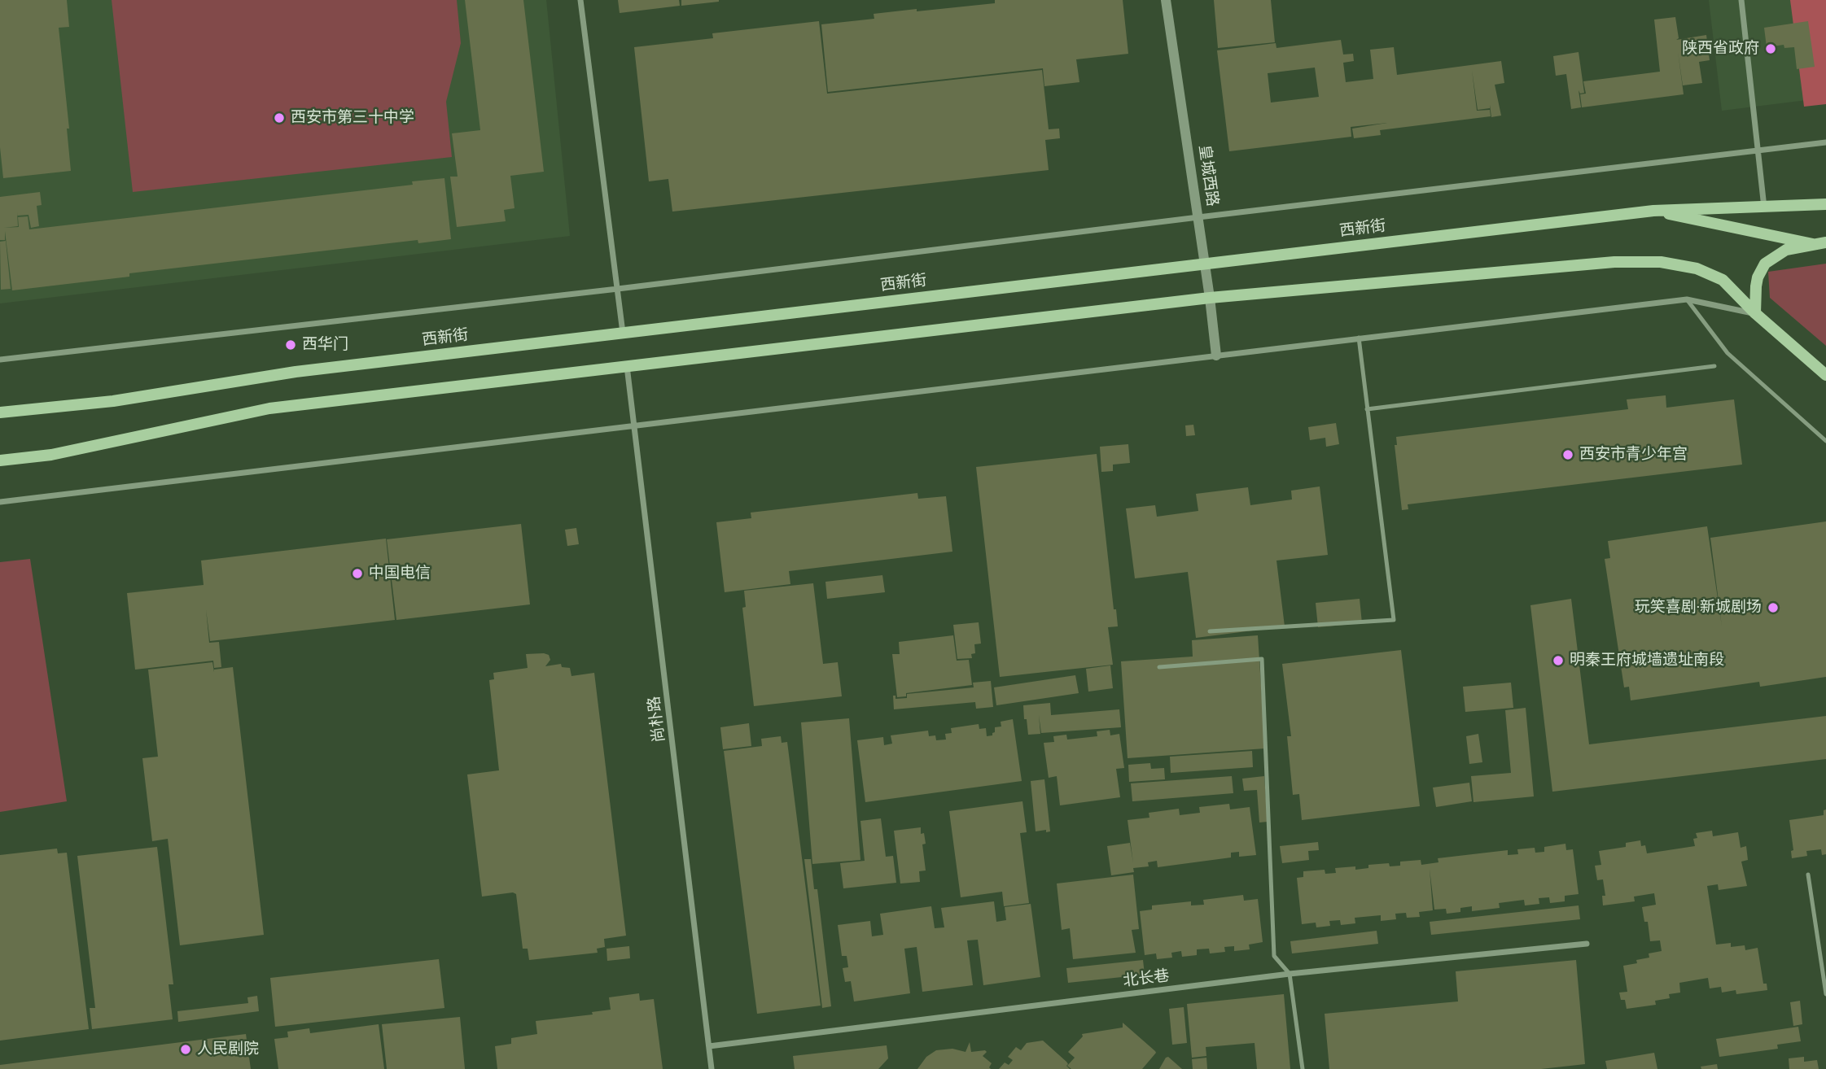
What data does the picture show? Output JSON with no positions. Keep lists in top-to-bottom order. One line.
{"streets":{"main road":["西新街"],"street":["皇城西路","尚朴路","北长巷"]},"crossings":[["皇城西路","西新街"],["尚朴路","北长巷"]],"places":["陕西省政府","西安市第三十中学","西华门","西安市青少年宫","中国电信","玩笑喜剧·新城剧场","明秦王府城墙遗址南段","人民剧院"]}
